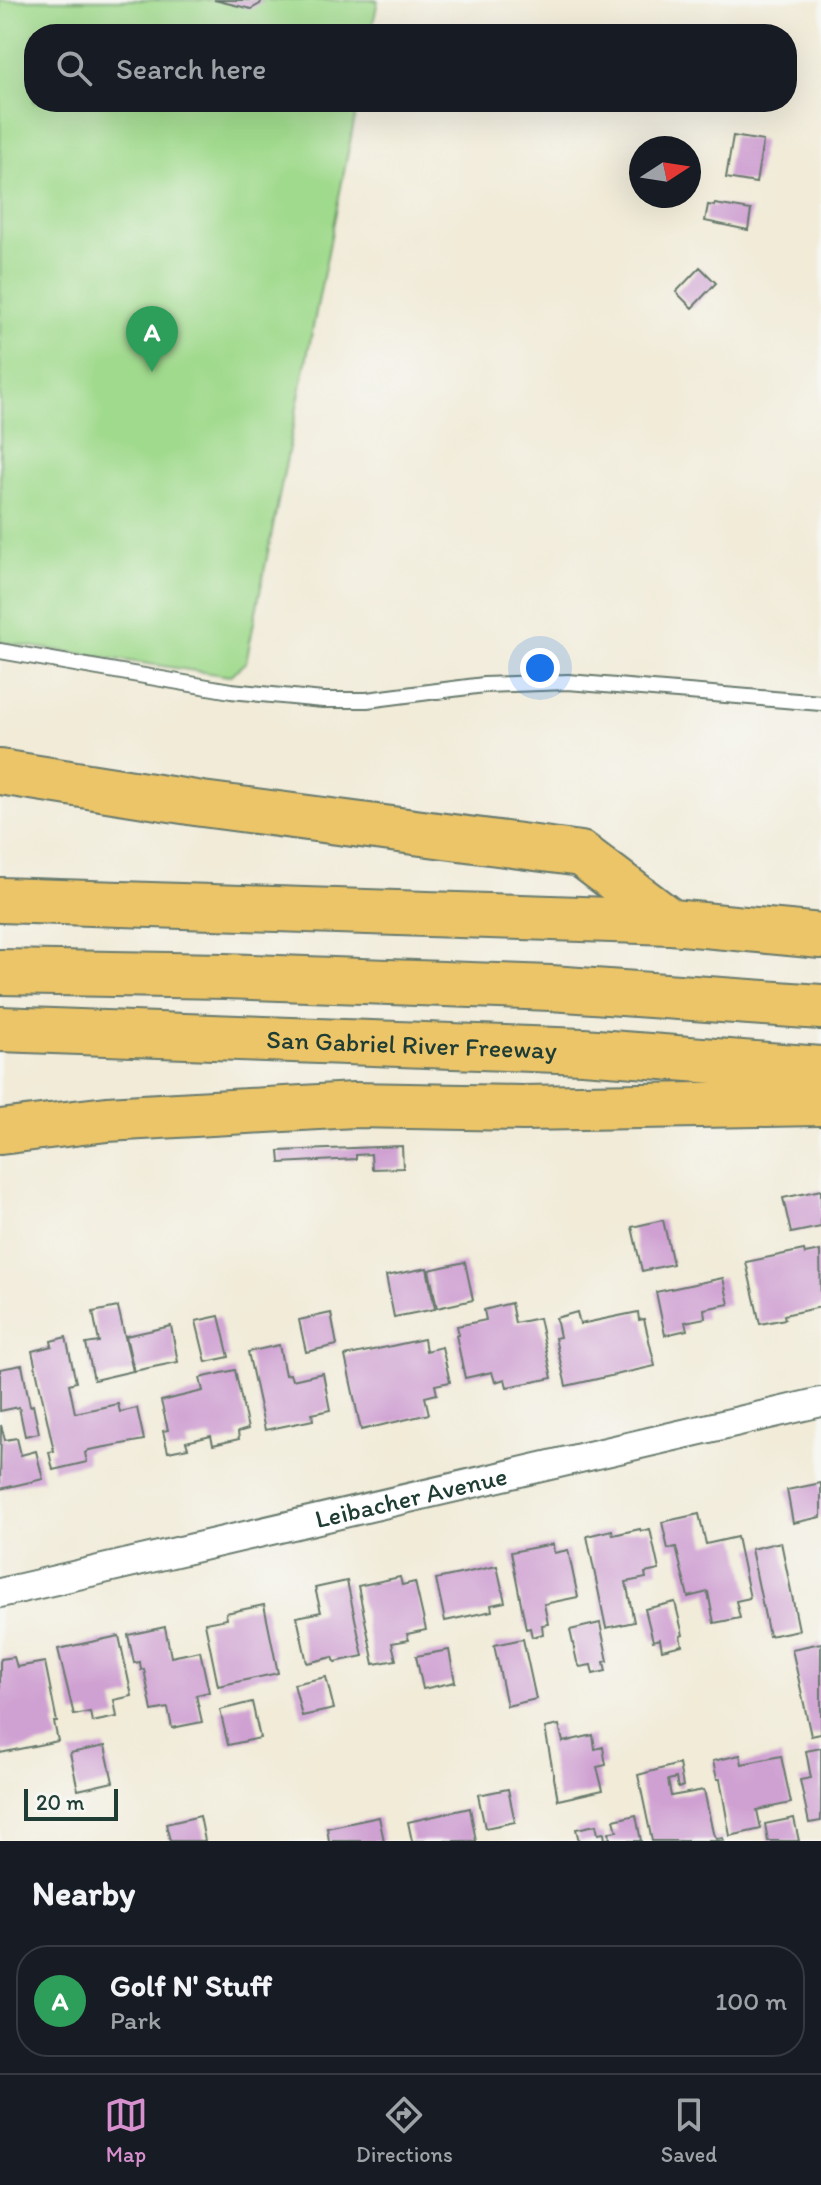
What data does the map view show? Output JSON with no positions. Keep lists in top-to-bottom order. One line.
{"streets":{"highway":["San Gabriel River Freeway"],"street":["Leibacher Avenue"]},"scale_bar":"20 m","north":"right","page":{"search":"Search here","pins":"A","scale":"20 m","heading":"Nearby","list":[{"mark":"A","name":"Golf N' Stuff","note":"Park","value":"100 m"}],"nav":["Map","Directions","Saved"]}}
